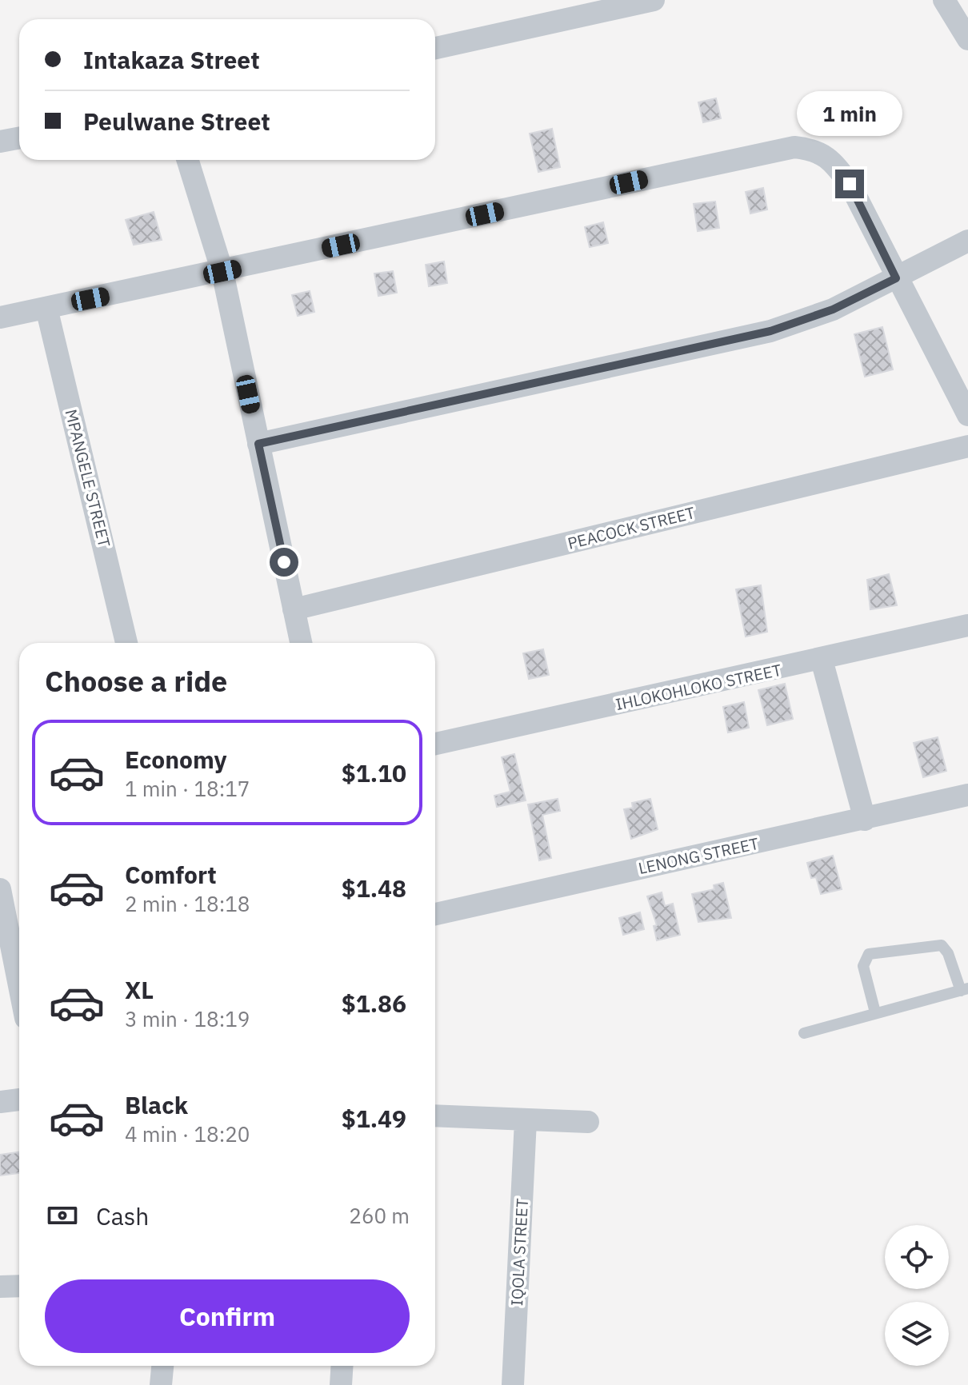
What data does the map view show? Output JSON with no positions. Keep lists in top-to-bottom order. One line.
{"streets":{"street":["MPANGELE STREET","PEACOCK STREET","IHLOKOHLOKO STREET","LENONG STREET","IQOLA STREET"]},"page":{"banner":["Intakaza Street","Peulwane Street"],"bubble":"1 min","heading":"Choose a ride","list":[{"name":"Economy","note":"1 min · 18:17","value":"$1.10"},{"name":"Comfort","note":"2 min · 18:18","value":"$1.48"},{"name":"XL","note":"3 min · 18:19","value":"$1.86"},{"name":"Black","note":"4 min · 18:20","value":"$1.49"}],"pay":["Cash","260 m"],"buttons":"Confirm"}}
